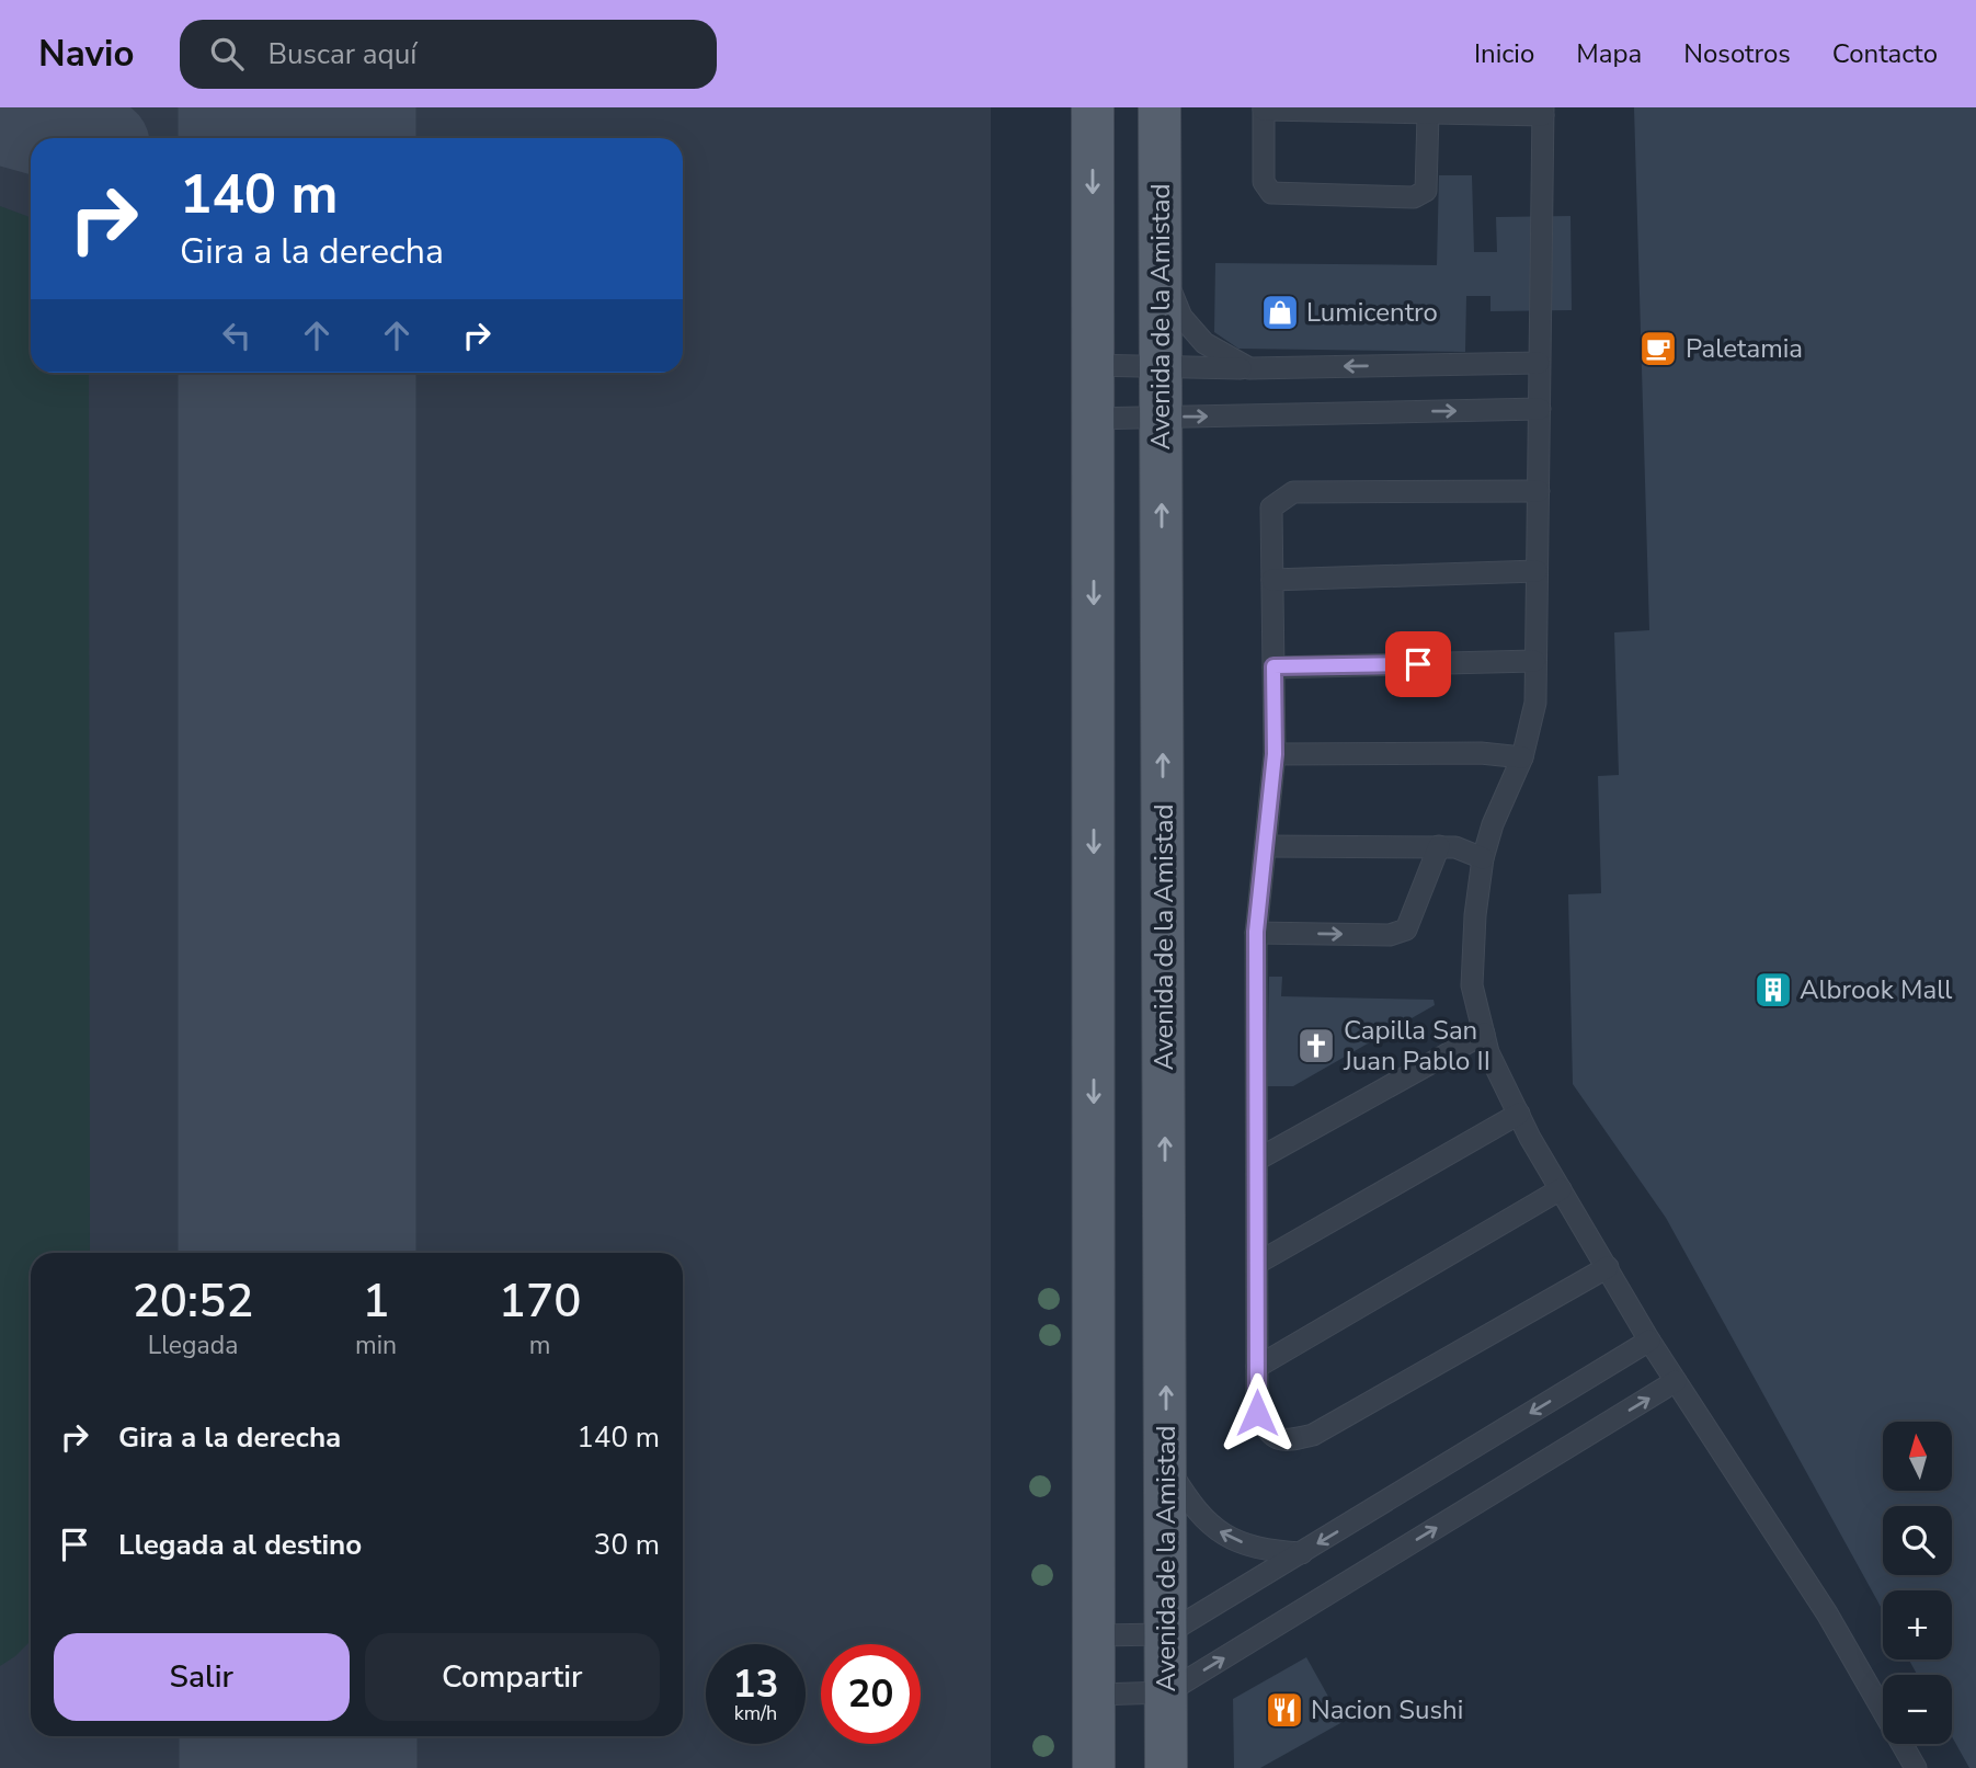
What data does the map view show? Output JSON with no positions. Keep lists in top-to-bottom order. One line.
{"streets":{"main road":["Avenida de la Amistad"]},"places":{"shop":["Lumicentro"],"cafe":["Paletamia"],"building":["Albrook Mall"],"church":["Capilla San Juan Pablo II"],"restaurant":["Nacion Sushi"]},"north":"top","page":{"header":"Navio","search":"Buscar aquí","nav":["Inicio","Mapa","Nosotros","Contacto"],"turn":["140 m","Gira a la derecha"],"eta":["20:52","Llegada","1","min","170","m"],"list":[{"name":"Gira a la derecha","value":"140 m"},{"name":"Llegada al destino","value":"30 m"}],"map_buttons":["+","−"],"buttons":["Salir","Compartir"],"speed":"13 km/h","limit":"20"}}
